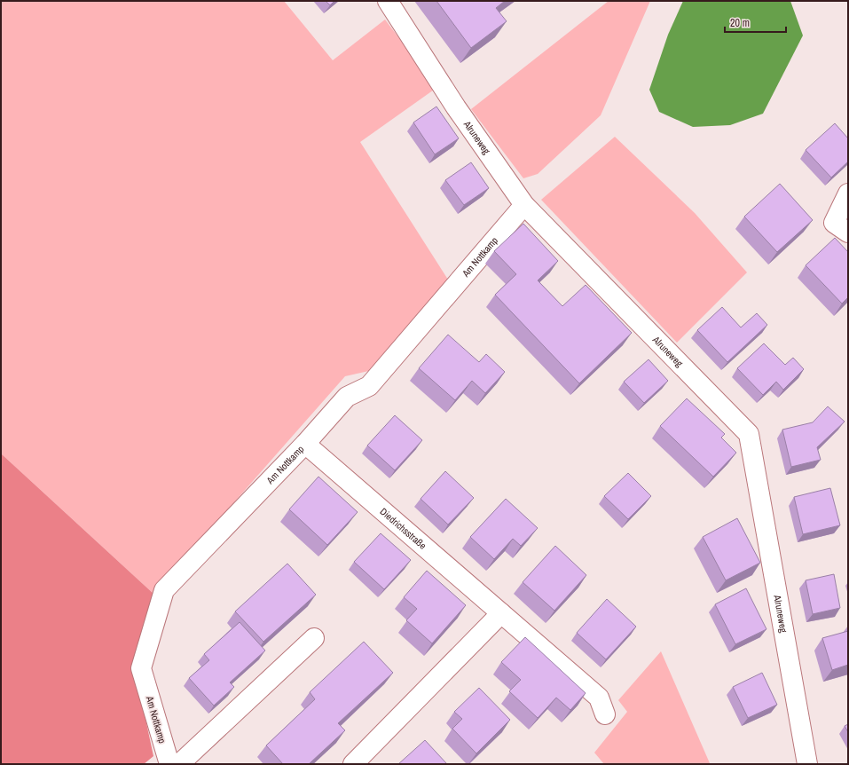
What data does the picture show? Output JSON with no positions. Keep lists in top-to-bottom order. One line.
{"streets":{"street":["Alruneweg","Am Nottkamp","Diedrichsstraße"]},"crossings":[["Alruneweg","Am Nottkamp"],["Am Nottkamp","Diedrichsstraße"]],"scale_bar":"20 m"}
